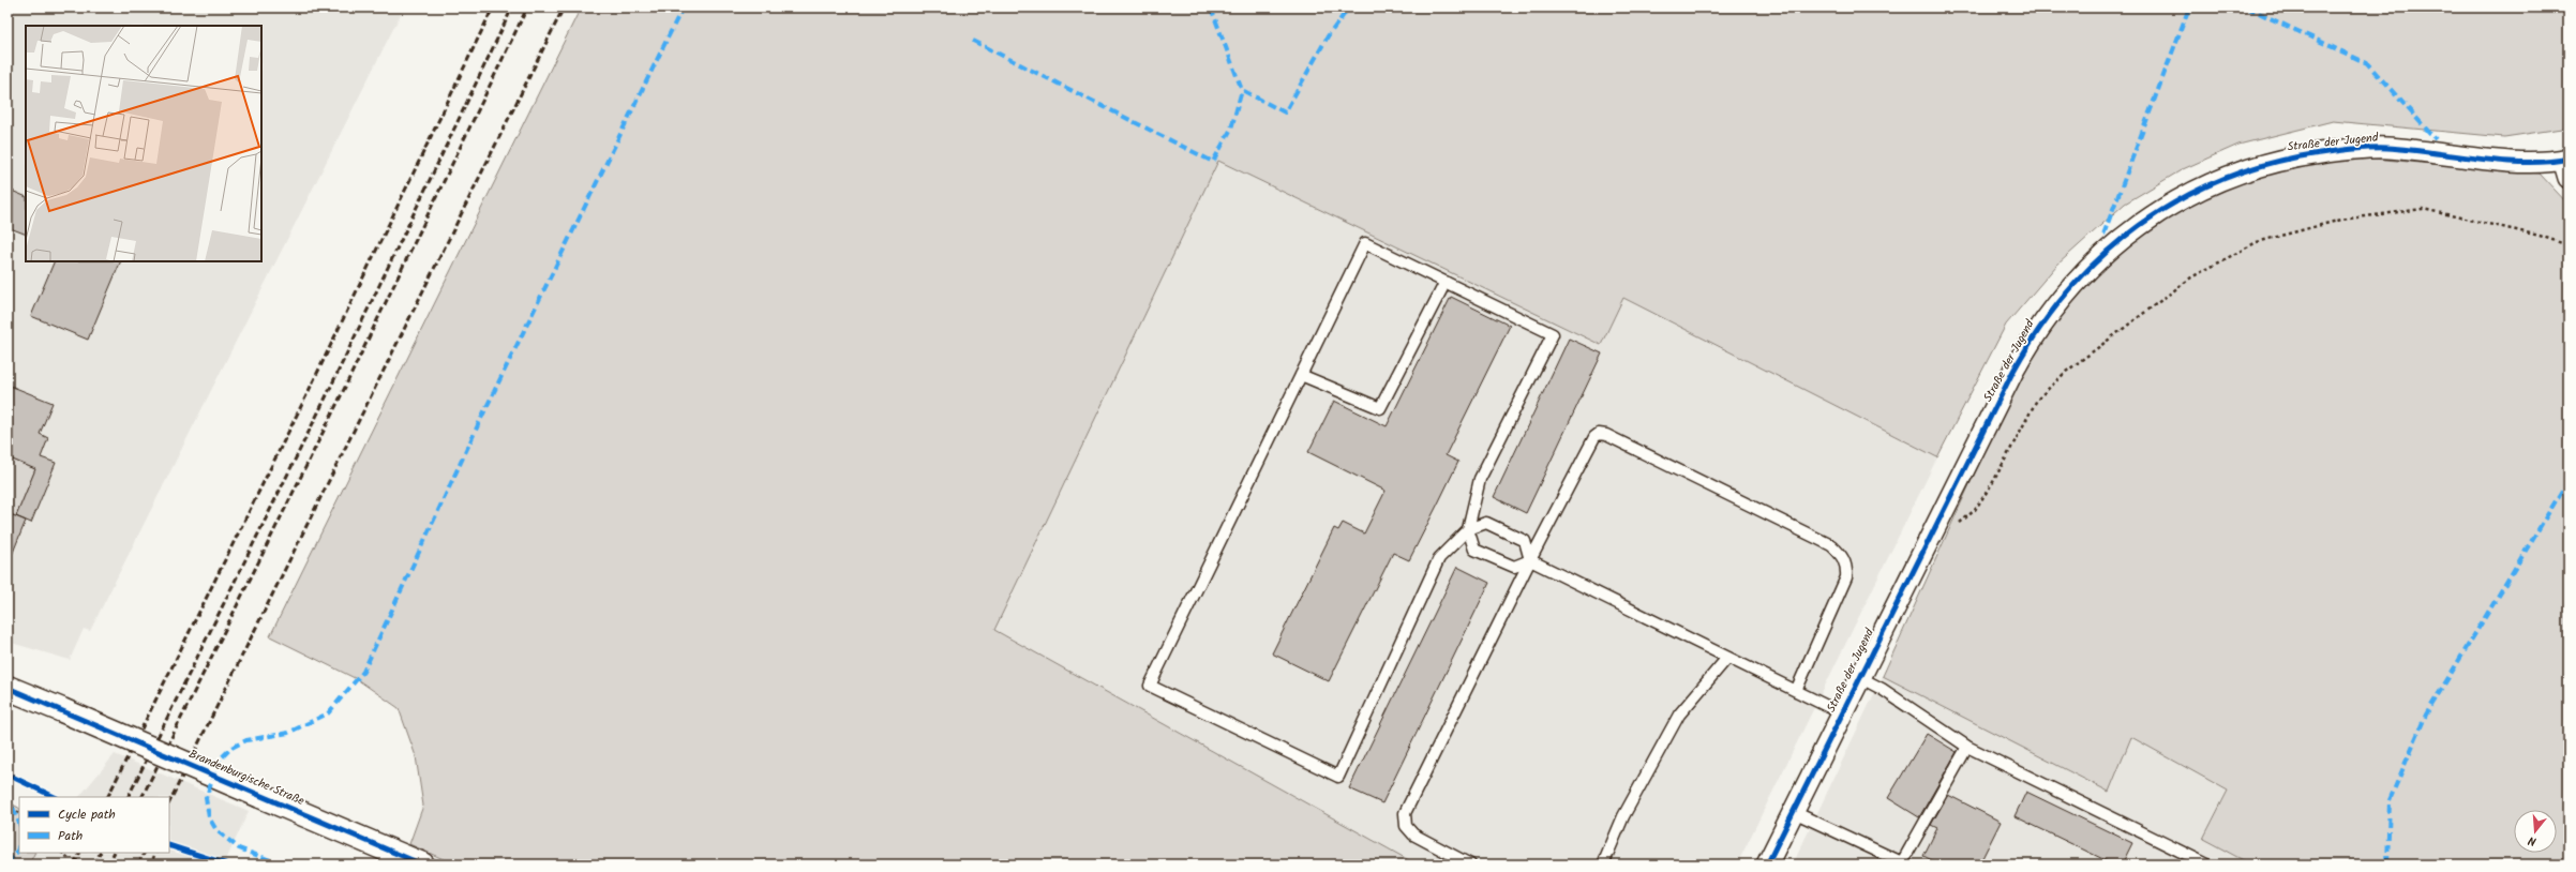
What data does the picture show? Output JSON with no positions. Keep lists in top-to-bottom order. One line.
{"streets":{"street":["Straße der Jugend","Brandenburgische Straße"]},"legend":["Cycle path","Path"],"north":"bottom"}
